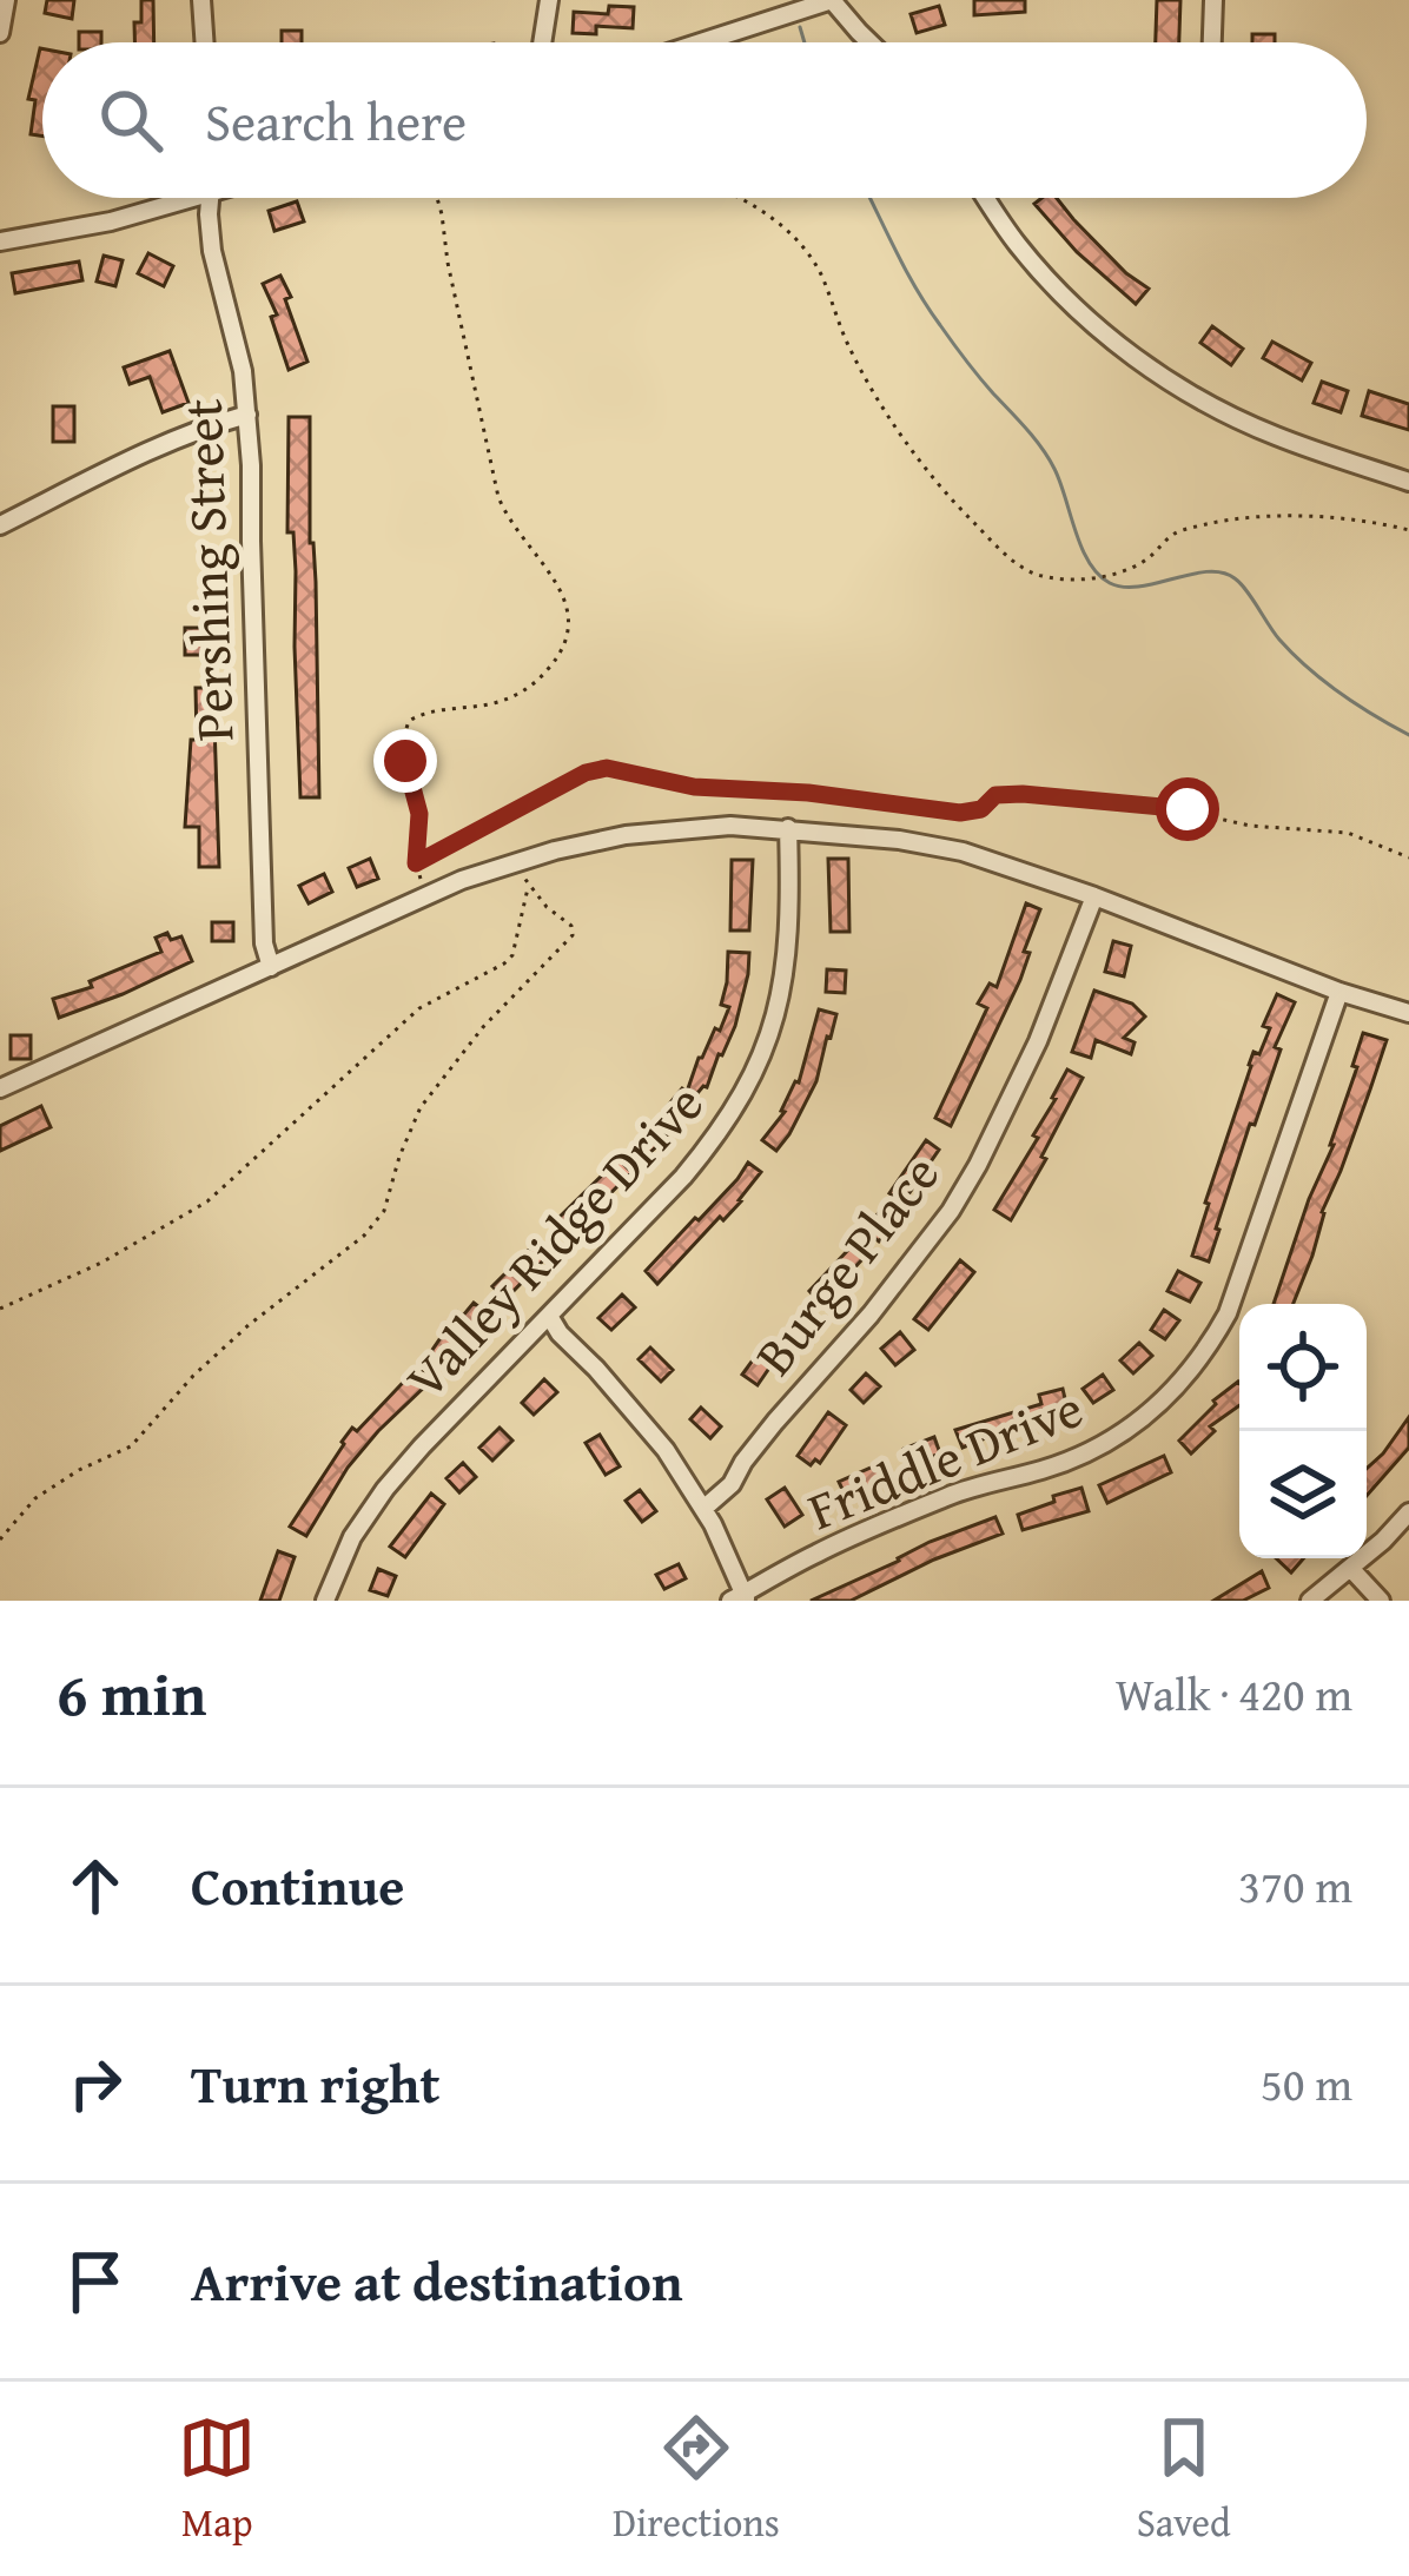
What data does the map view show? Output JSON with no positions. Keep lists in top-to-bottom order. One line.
{"streets":{"street":["Pershing Street","Valley Ridge Drive","Burge Place","Friddle Drive"]},"page":{"search":"Search here","heading":["6 min","Walk · 420 m"],"list":[["Continue","370 m"],["Turn right","50 m"],"Arrive at destination"],"nav":["Map","Directions","Saved"]}}
